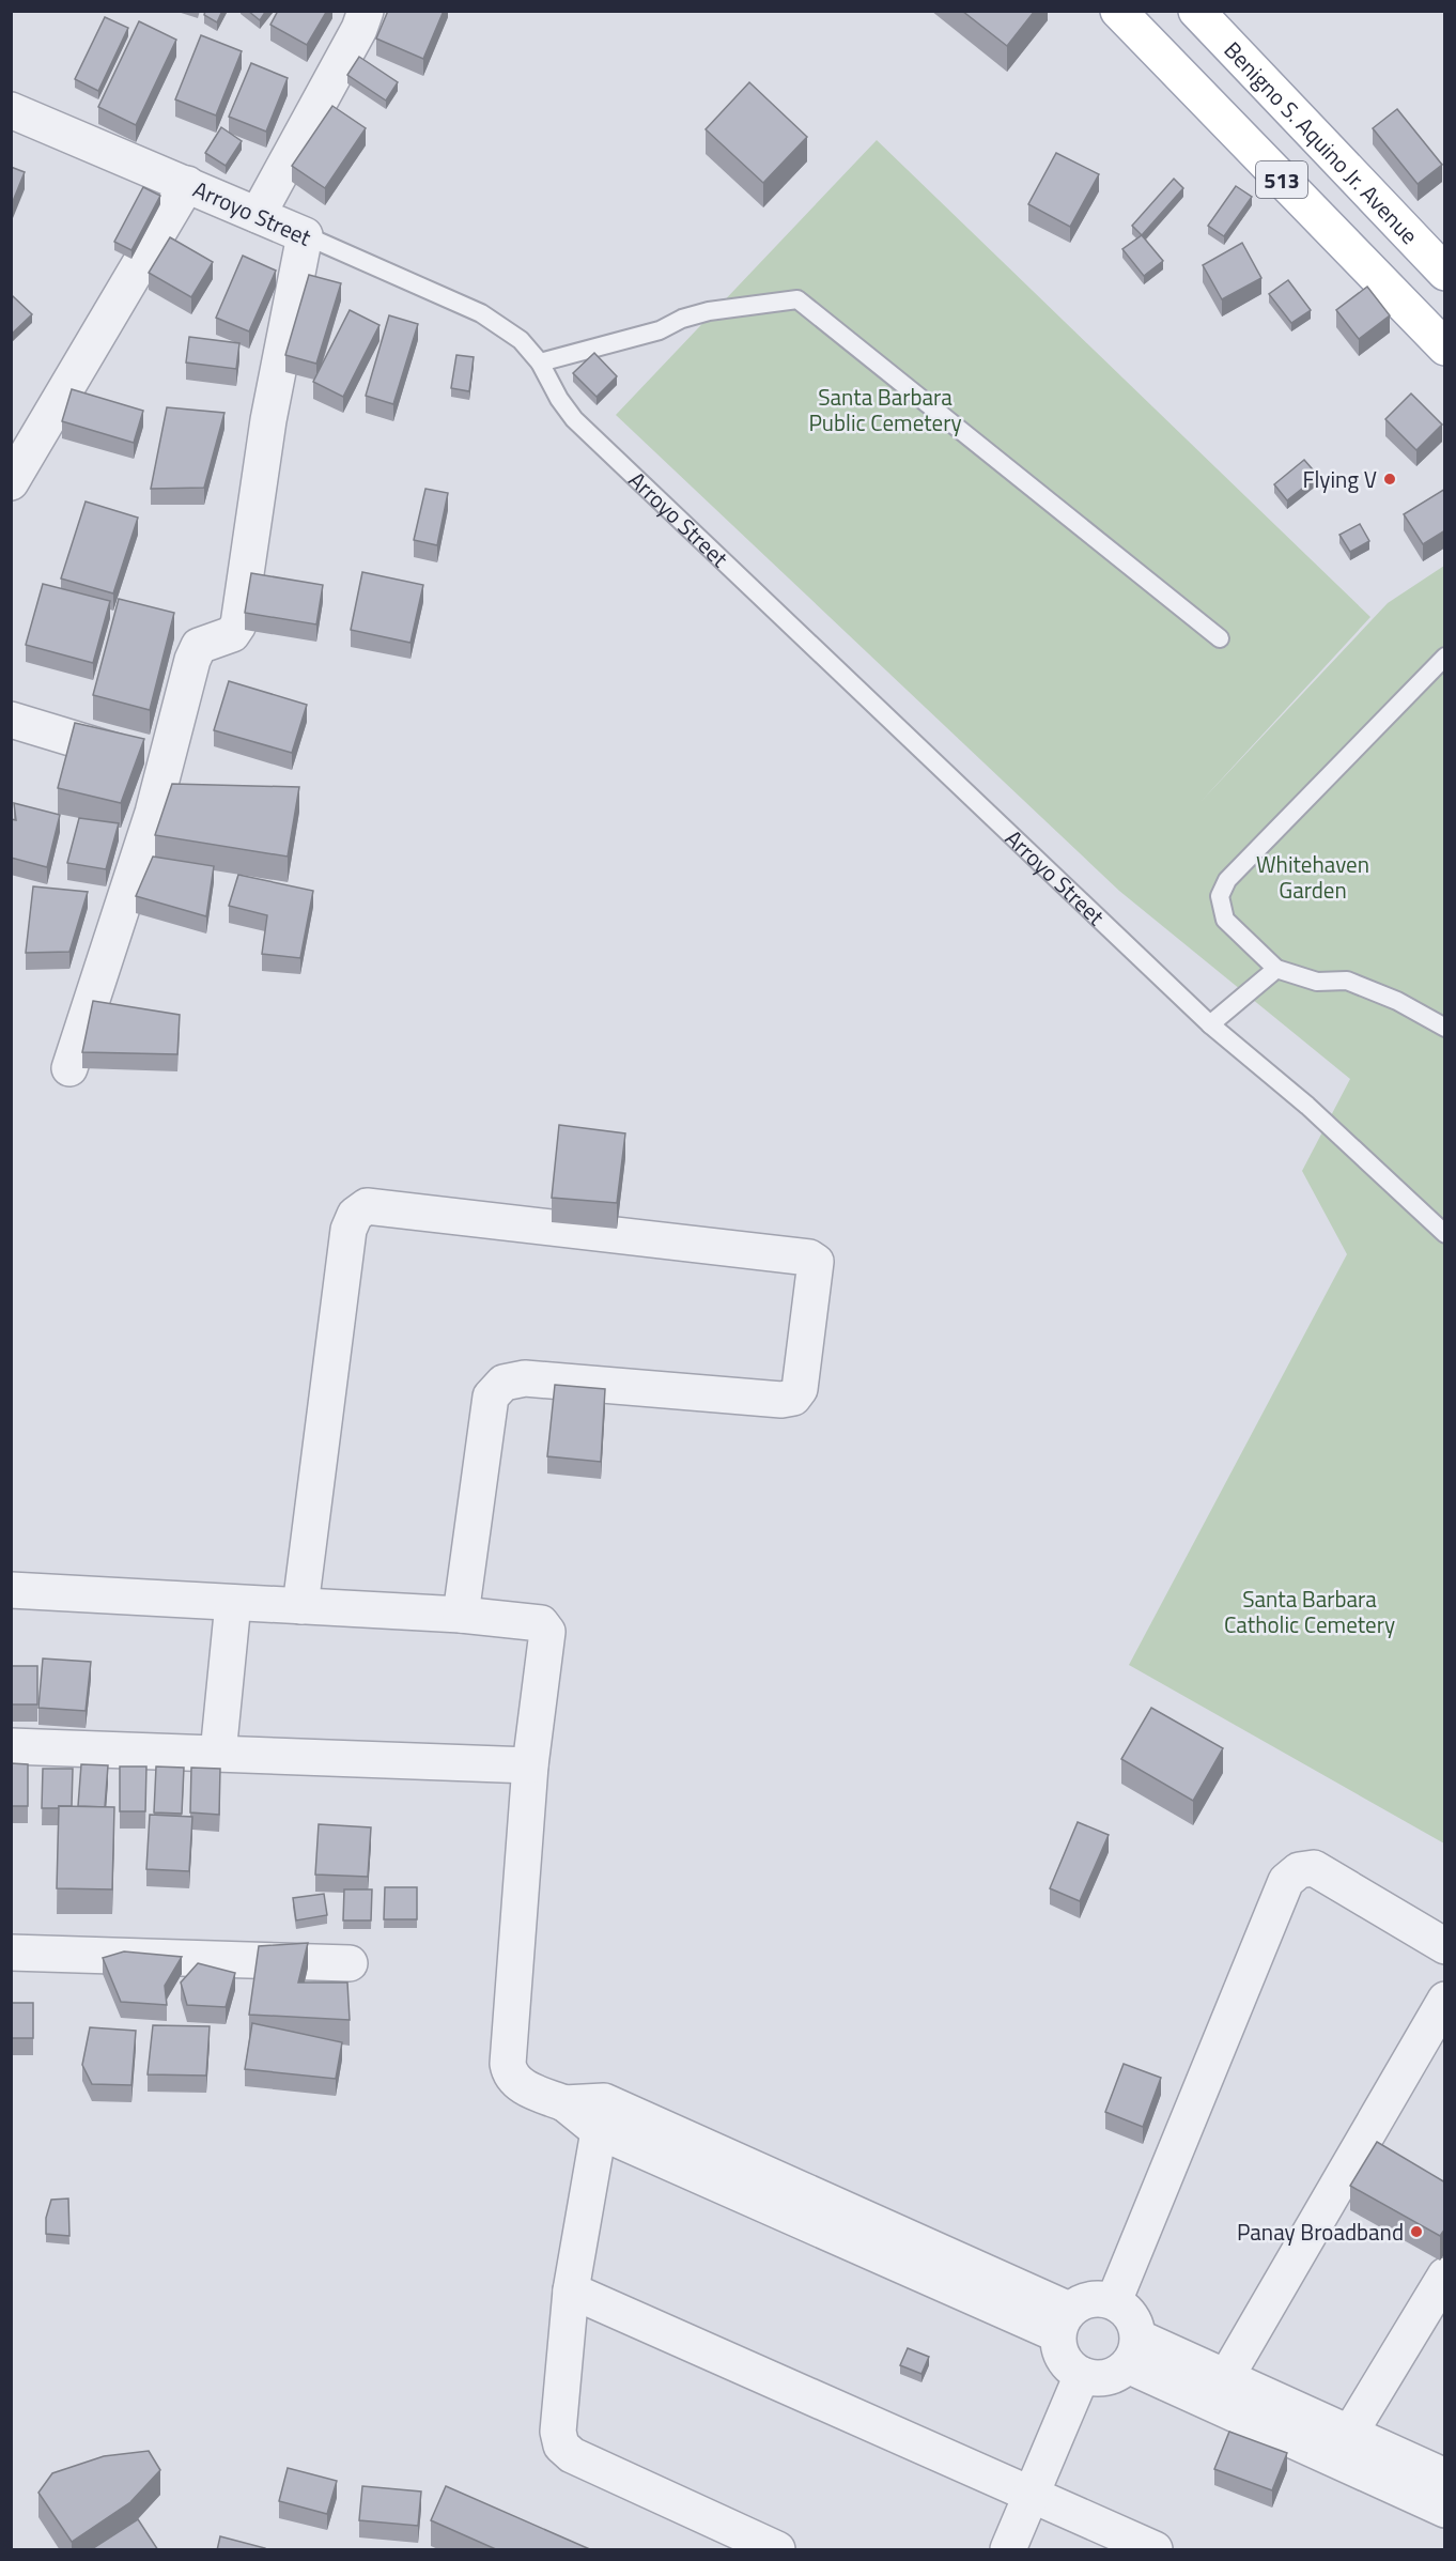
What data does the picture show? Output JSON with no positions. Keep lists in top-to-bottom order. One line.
{"streets":{"main road":["Benigno S. Aquino Jr. Avenue","513"],"street":["Arroyo Street"]},"parks":["Santa Barbara Public Cemetery","Whitehaven Garden","Santa Barbara Catholic Cemetery"],"places":["Flying V","Panay Broadband"]}
